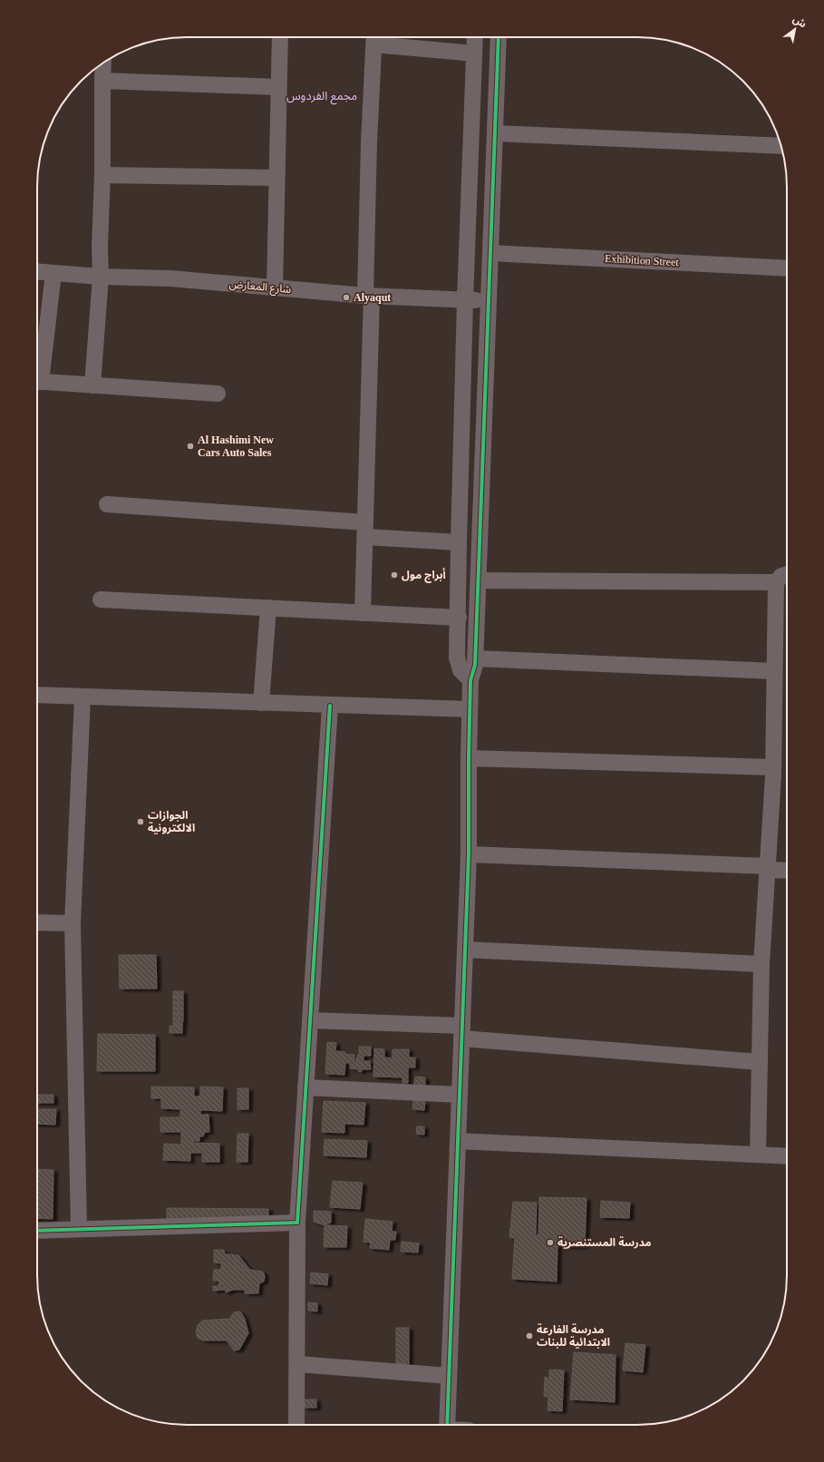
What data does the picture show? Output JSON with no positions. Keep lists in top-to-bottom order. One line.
{"streets":{"street":["Exhibition Street","شارع المعارض"]},"districts":["مجمع الفردوس"],"places":["Alyaqut","Al Hashimi New Cars Auto Sales","أبراج مول","الجوازات الالكترونية","مدرسة المستنصرية","مدرسة الفارعة الابتدائية للبنات"],"north":"top right"}
